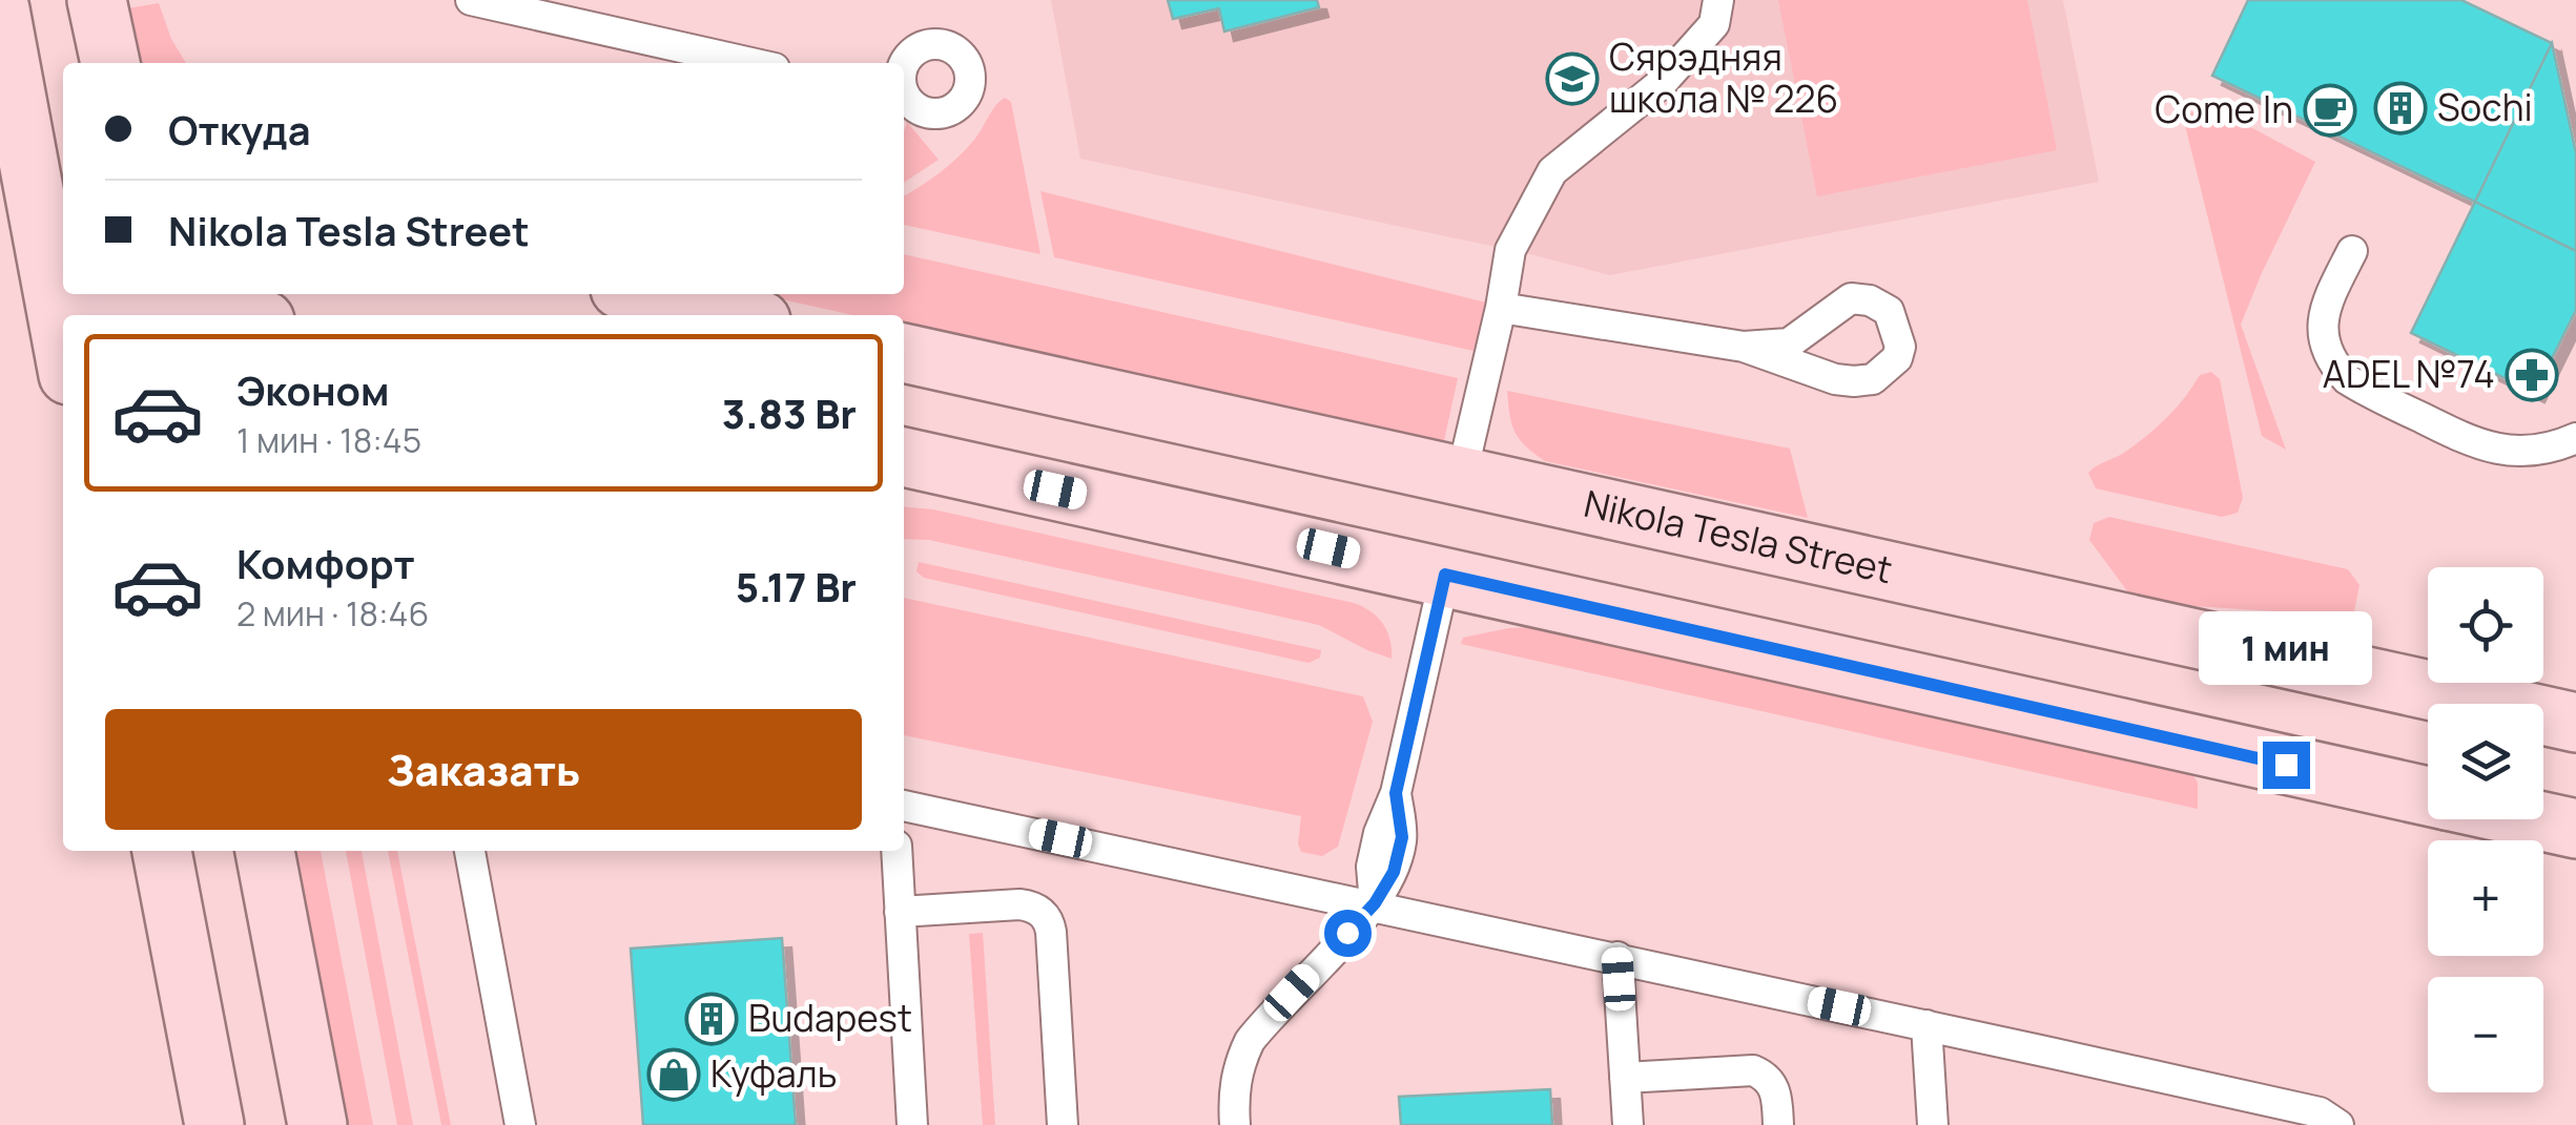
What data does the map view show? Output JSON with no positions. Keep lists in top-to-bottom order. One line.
{"streets":{"main road":["Nikola Tesla Street"]},"places":{"school or university":["Сярэдняя школа № 226"],"building":["Sochi","Budapest"],"cafe":["Come In"],"pharmacy":["ADEL №74"],"shop":["Куфаль"]},"page":{"banner":["Откуда","Nikola Tesla Street"],"list":[{"name":"Эконом","note":"1 мин · 18:45","value":"3.83 Br"},{"name":"Комфорт","note":"2 мин · 18:46","value":"5.17 Br"}],"map_buttons":["+","−"],"bubble":"1 мин","buttons":"Заказать"}}
